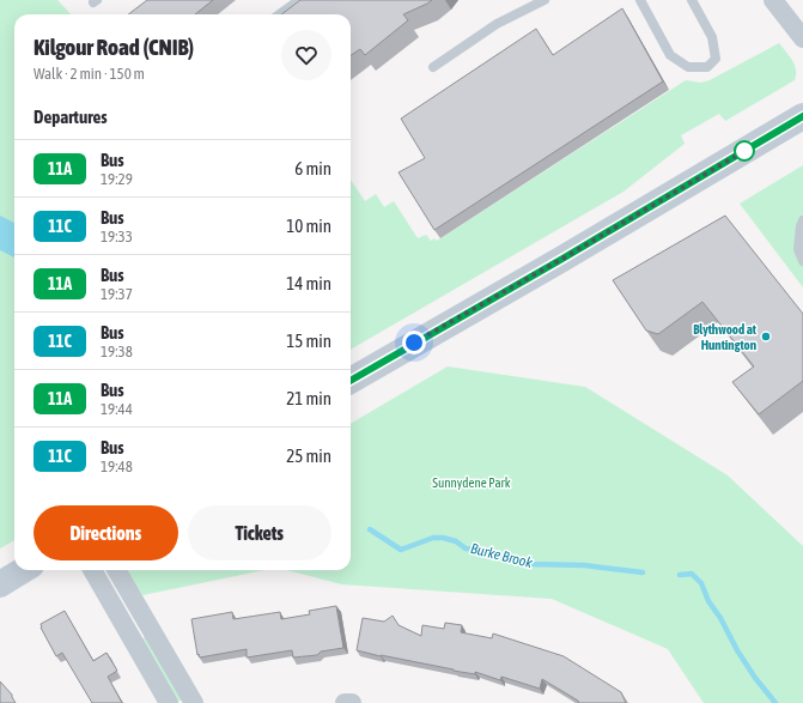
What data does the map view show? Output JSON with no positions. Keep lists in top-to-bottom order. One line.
{"water":["Burke Brook"],"parks":["Sunnydene Park"],"places":["Blythwood at Huntington"],"lines":["bus line 11A"],"page":{"heading":[["Kilgour Road (CNIB)","Walk · 2 min · 150 m"],"Departures"],"list":[{"mark":"11A","name":"Bus","note":"19:29","value":"6 min"},{"mark":"11C","name":"Bus","note":"19:33","value":"10 min"},{"mark":"11A","name":"Bus","note":"19:37","value":"14 min"},{"mark":"11C","name":"Bus","note":"19:38","value":"15 min"},{"mark":"11A","name":"Bus","note":"19:44","value":"21 min"},{"mark":"11C","name":"Bus","note":"19:48","value":"25 min"}],"buttons":["Directions","Tickets"]}}
